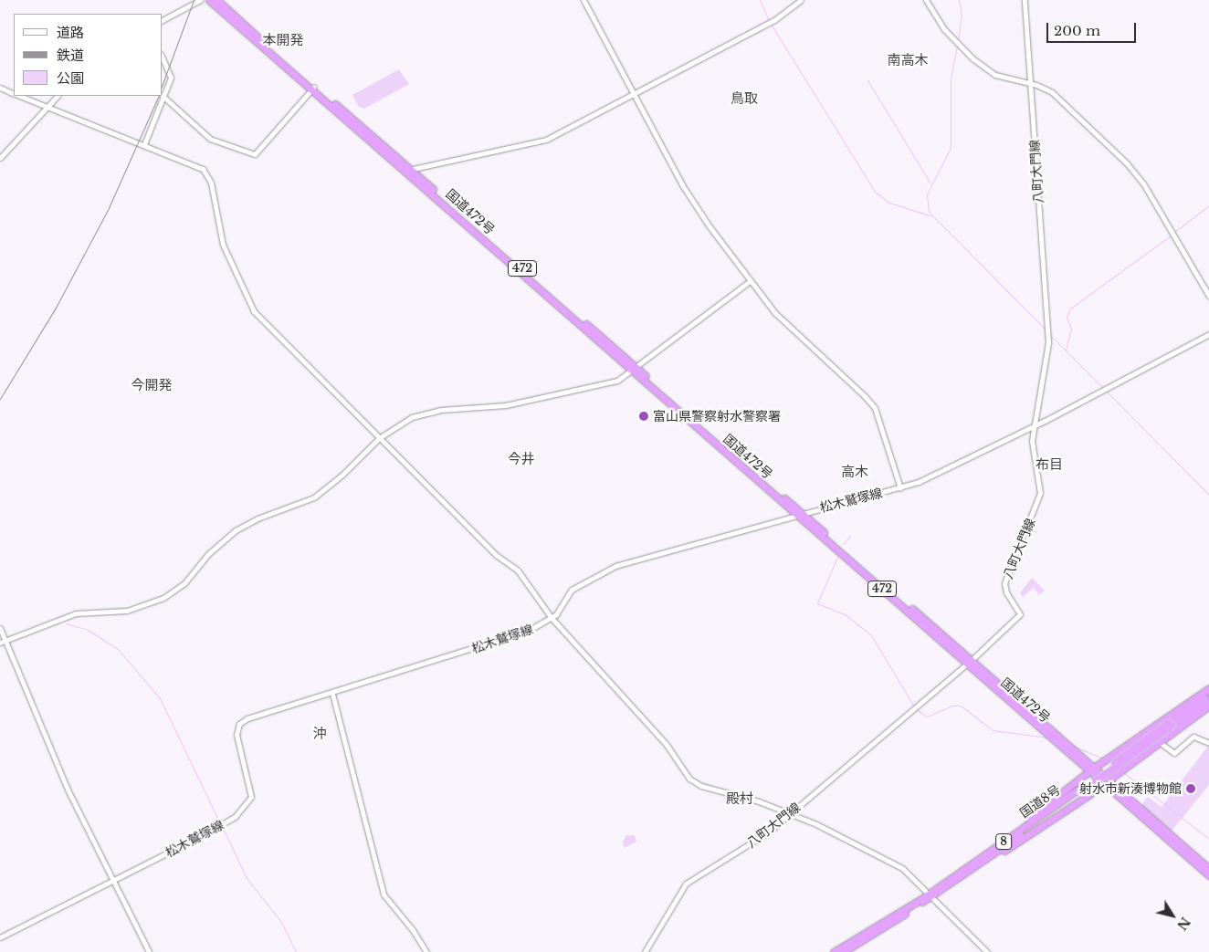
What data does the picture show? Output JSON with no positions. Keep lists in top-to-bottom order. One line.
{"streets":{"highway":["国道472号","472","国道8号","8"],"street":["八町大門線","松木鷲塚線"]},"crossings":[["八町大門線","国道472号"],["八町大門線","松木鷲塚線"],["国道472号","松木鷲塚線"],["国道472号","8"],["国道8号","8"]],"districts":["本開発","南高木","鳥取","今開発","今井","布目","高木","沖","殿村"],"places":["富山県警察射水警察署","射水市新湊博物館"],"legend":["道路","鉄道","公園"],"scale_bar":"200 m","north":"bottom right"}
